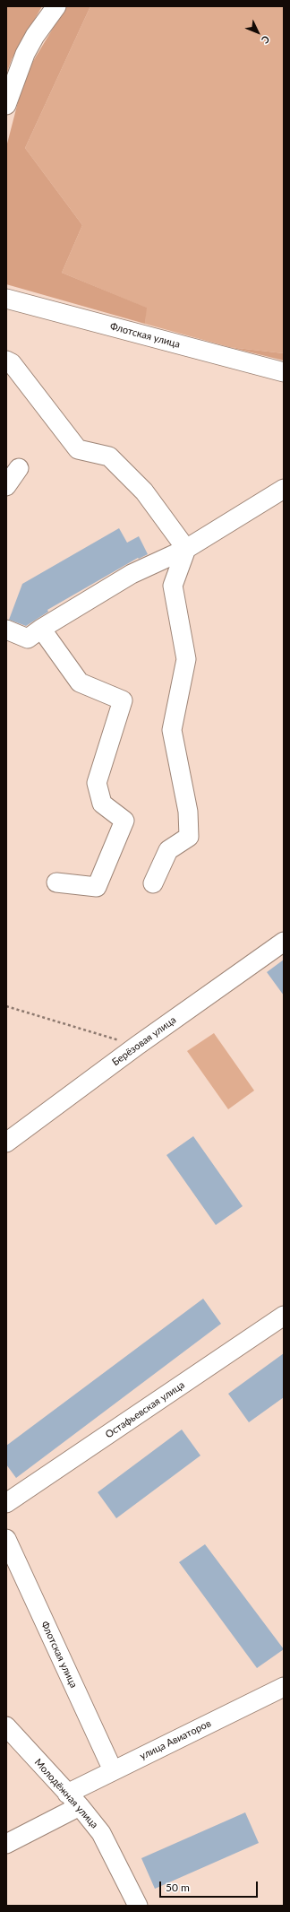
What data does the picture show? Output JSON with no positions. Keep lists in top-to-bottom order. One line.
{"streets":{"street":["Флотская улица","Берёзовая улица","Остафьевская улица","улица Авиаторов","Молодёжная улица"]},"crossings":[["Флотская улица","улица Авиаторов"],["улица Авиаторов","Молодёжная улица"]],"scale_bar":"50 m","north":"bottom right"}
